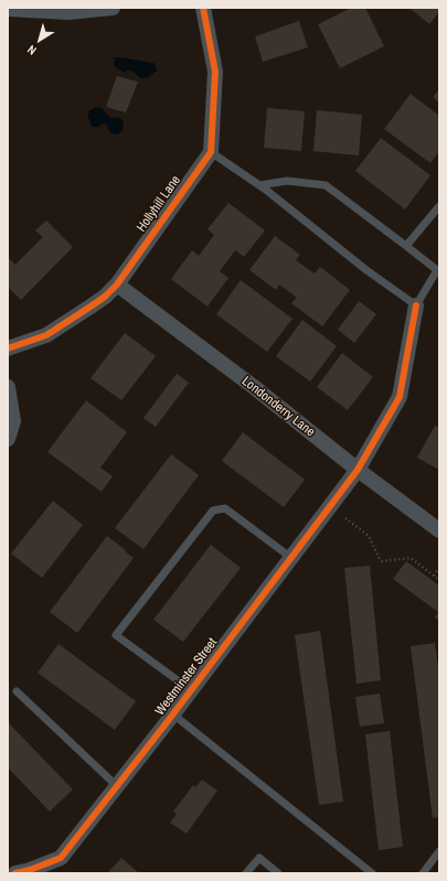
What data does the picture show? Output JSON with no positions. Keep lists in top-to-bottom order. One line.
{"streets":{"street":["Hollyhill Lane","Londonderry Lane","Westminster Street"]},"crossings":[["Hollyhill Lane","Londonderry Lane"],["Londonderry Lane","Westminster Street"]],"north":"bottom left"}
